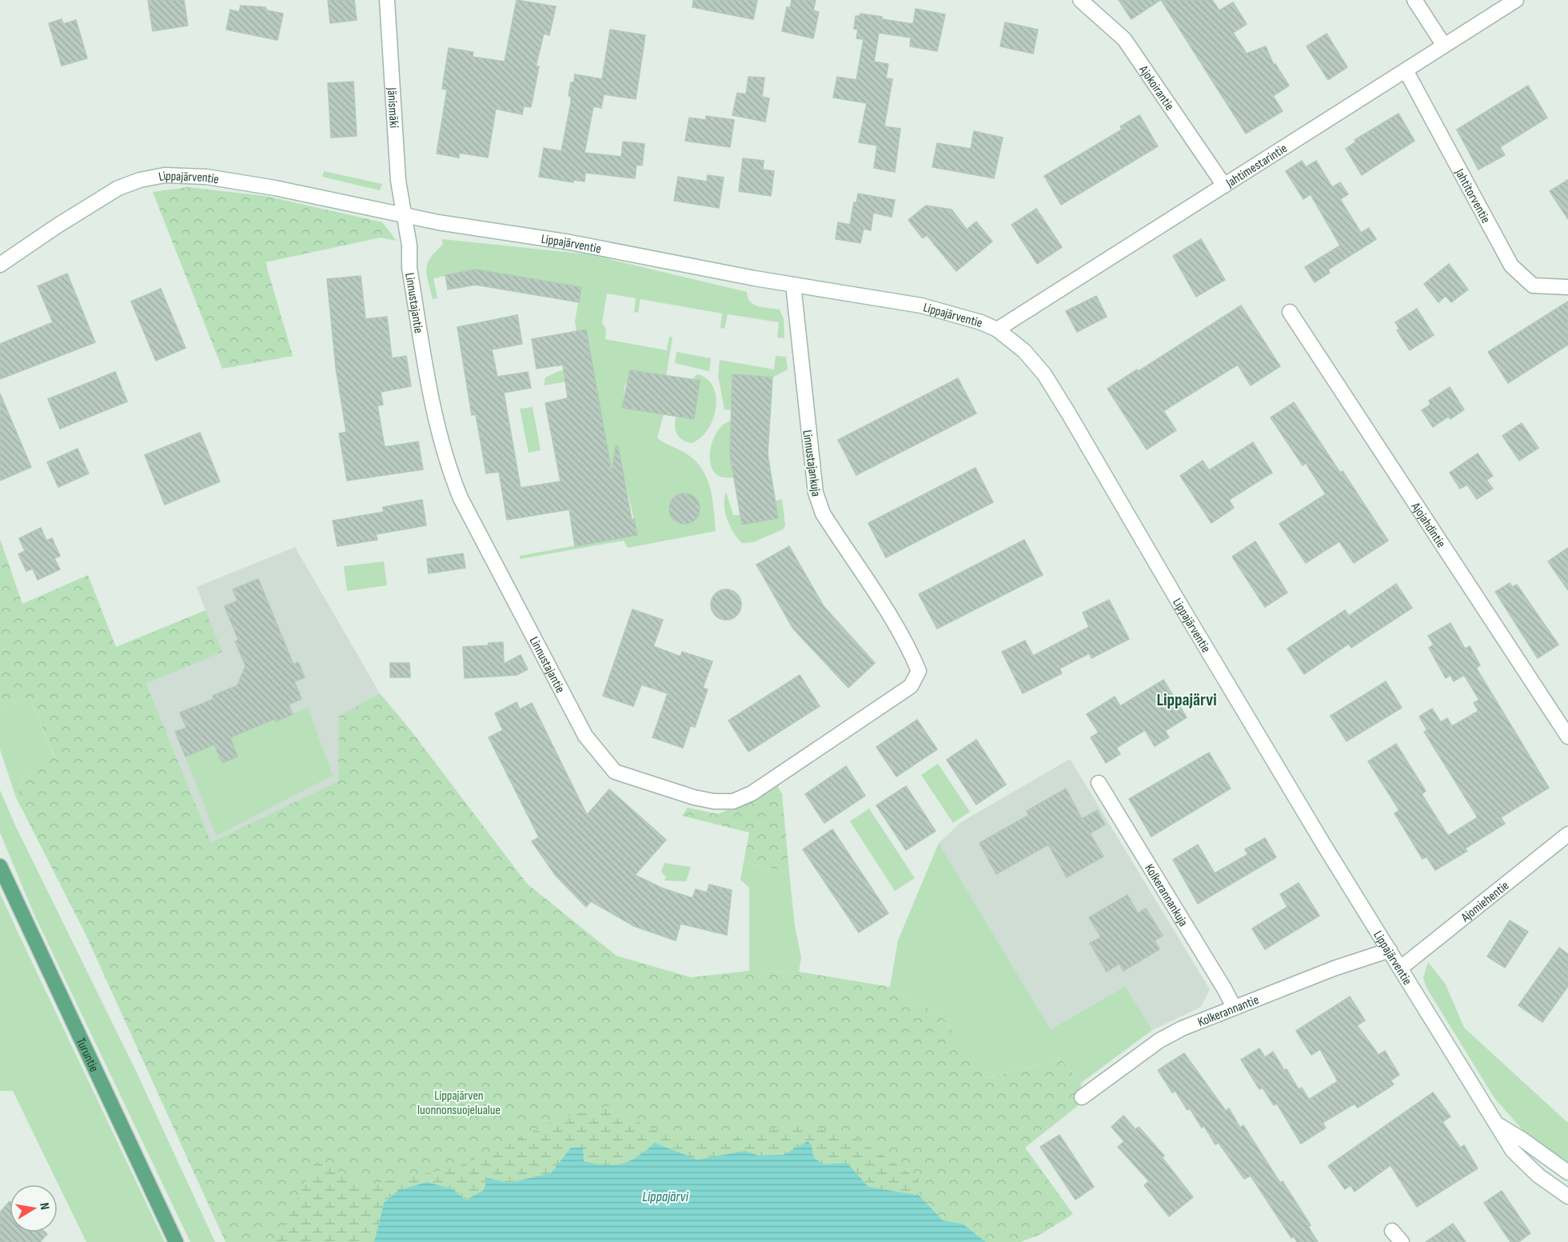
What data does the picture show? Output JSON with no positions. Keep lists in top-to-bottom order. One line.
{"streets":{"main road":["Turuntie"],"street":["Ajokoirantie","Jänismäki","Jahtimestarintie","Lippajärventie","Jahtitorventie","Linnustajantie","Linnustajankuja","Ajojahdintie","Kolkerannankuja","Ajomiehentie","Kolkerannantie"]},"crossings":[["Ajokoirantie","Jahtimestarintie"],["Jänismäki","Lippajärventie"],["Jänismäki","Linnustajantie"],["Jahtimestarintie","Lippajärventie"],["Jahtimestarintie","Jahtitorventie"],["Lippajärventie","Linnustajantie"],["Lippajärventie","Linnustajankuja"],["Lippajärventie","Ajomiehentie"],["Lippajärventie","Kolkerannantie"],["Linnustajantie","Linnustajankuja"],["Kolkerannankuja","Kolkerannantie"]],"districts":["Lippajärvi"],"water":["Lippajärvi"],"parks":["Lippajärven luonnonsuojelualue"],"north":"right"}
